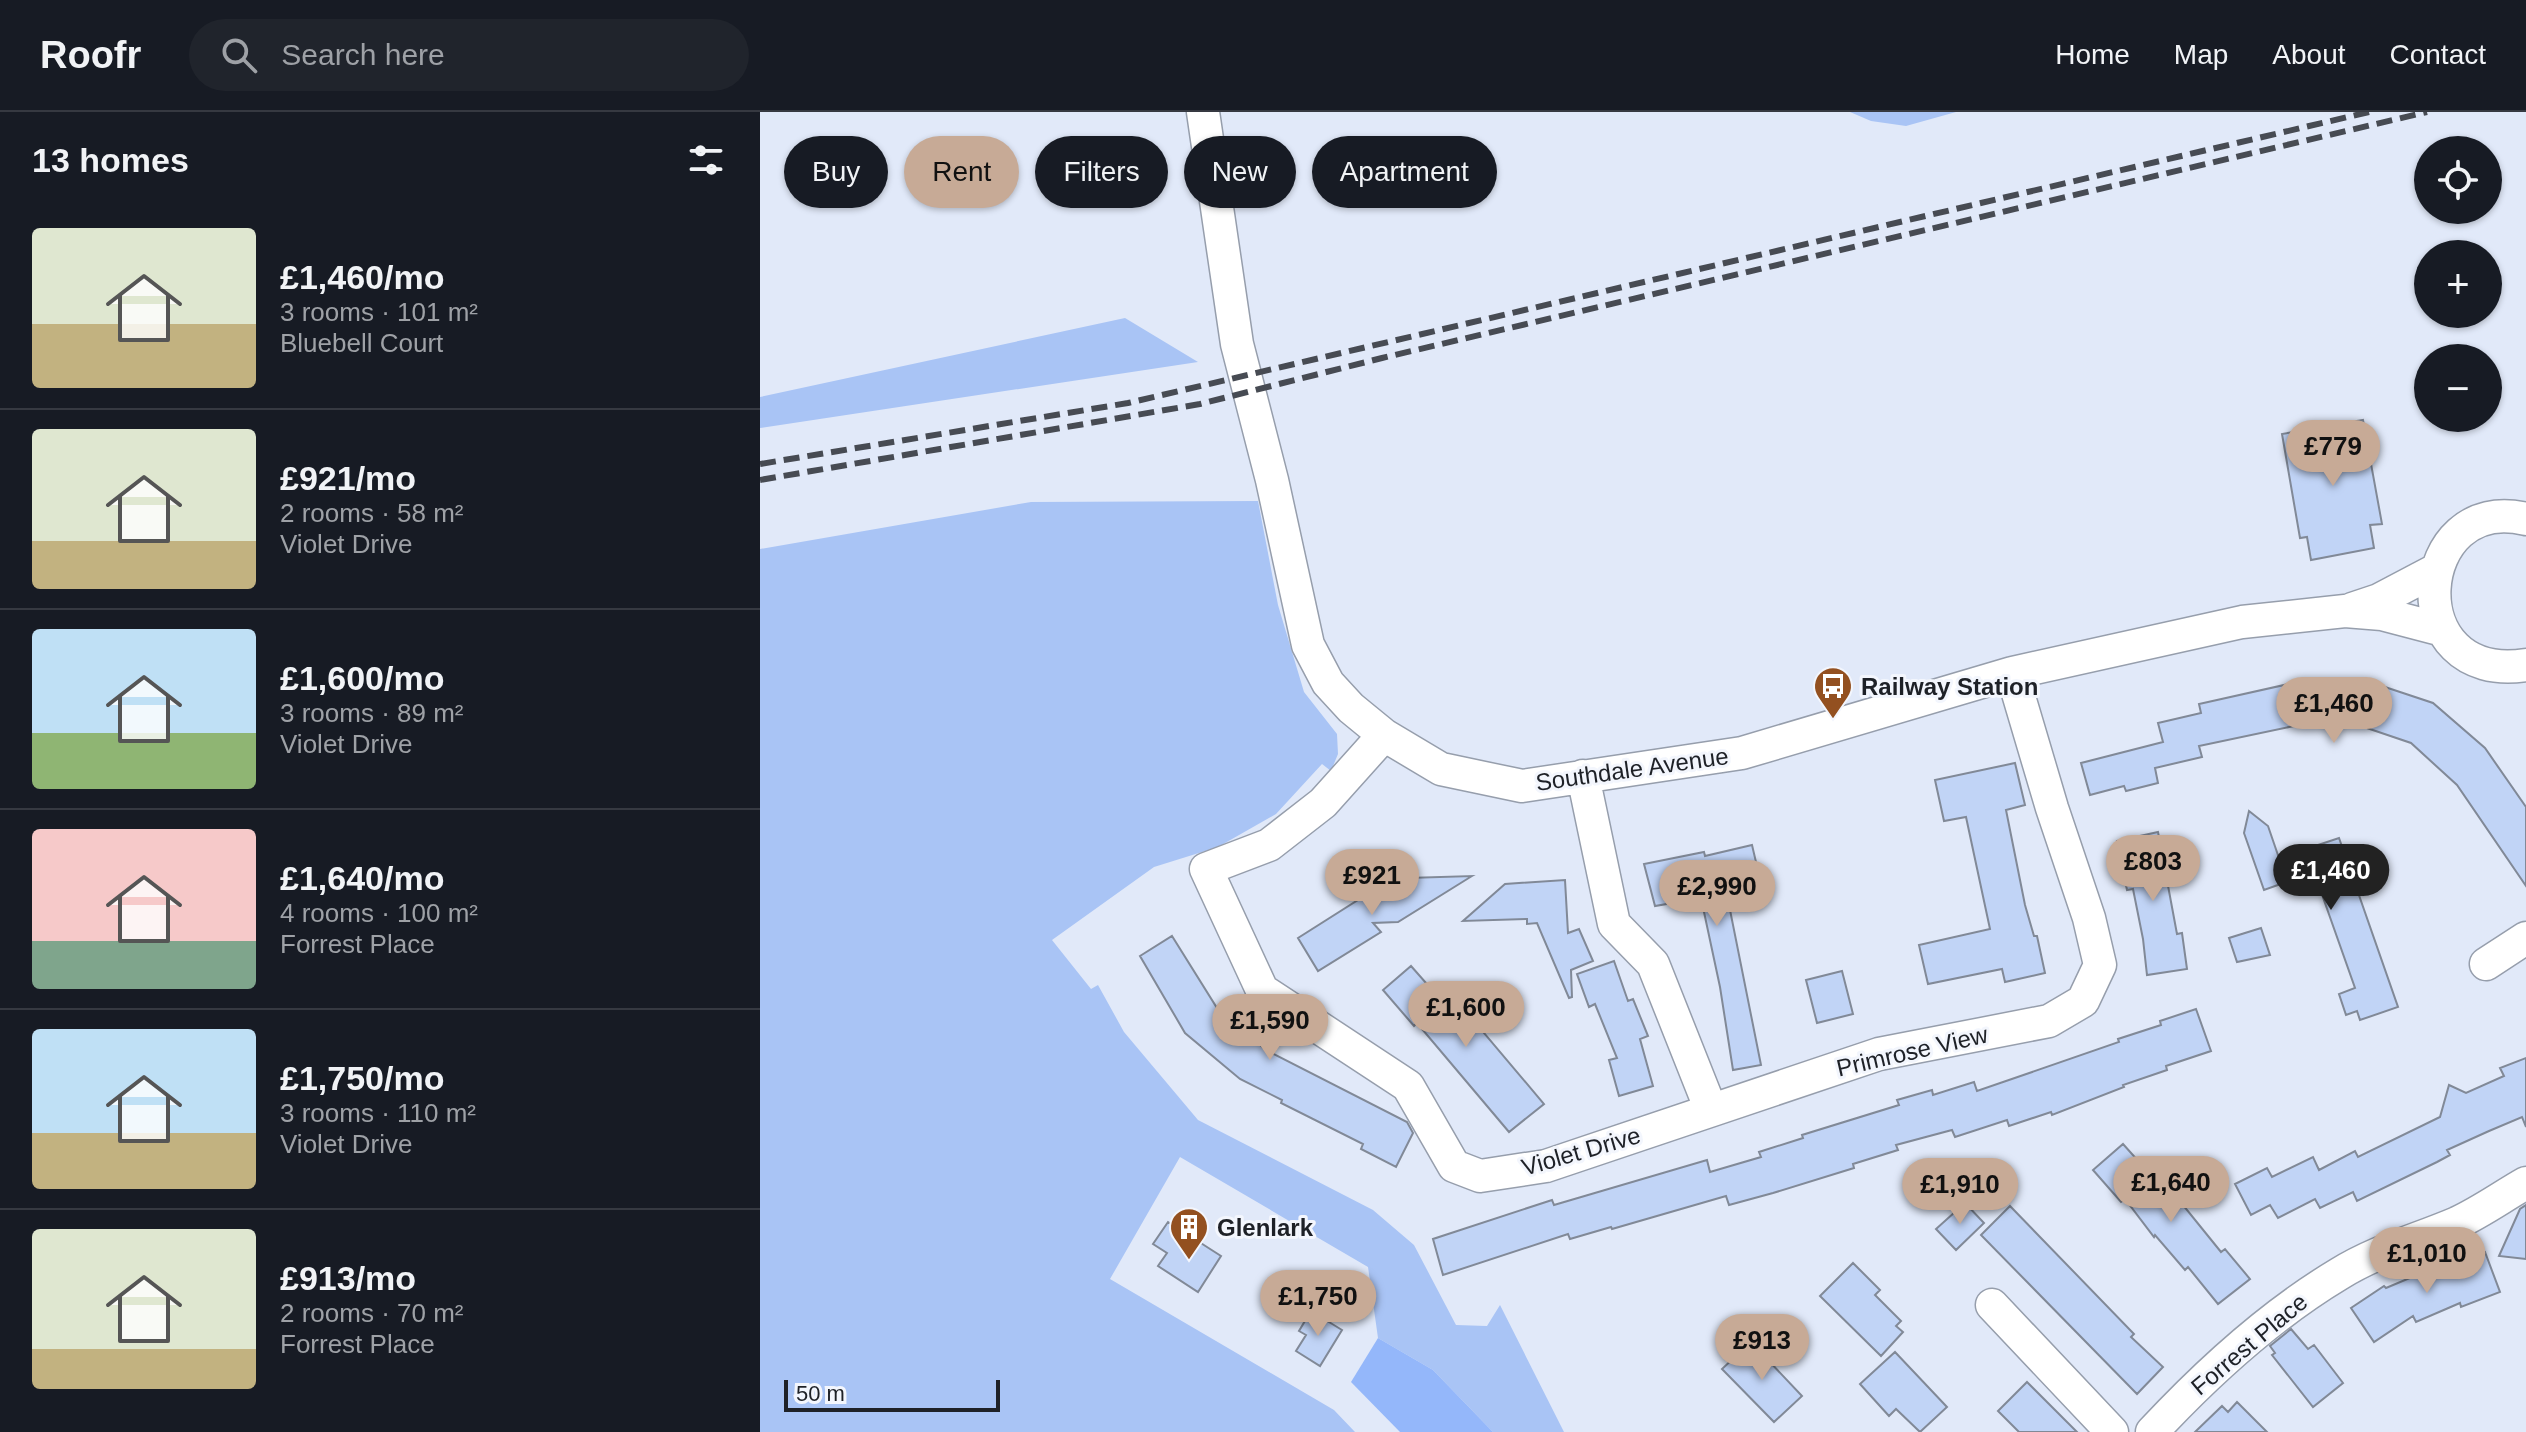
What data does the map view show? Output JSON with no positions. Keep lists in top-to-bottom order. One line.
{"streets":{"street":["Southdale Avenue","Primrose View","Violet Drive","Forrest Place"]},"crossings":[["Southdale Avenue","Primrose View"],["Southdale Avenue","Violet Drive"],["Primrose View","Violet Drive"]],"places":{"bus stop":["Railway Station"],"building":["Glenlark"]},"scale_bar":"50 m","page":{"header":"Roofr","search":"Search here","nav":["Home","Map","About","Contact"],"heading":"13 homes","map_buttons":["+","−"],"chip":["Buy","Rent","Filters","New","Apartment"],"list":[{"name":"£1,460/mo","note":"3 rooms · 101 m² · Bluebell Court"},{"name":"£921/mo","note":"2 rooms · 58 m² · Violet Drive"},{"name":"£1,600/mo","note":"3 rooms · 89 m² · Violet Drive"},{"name":"£1,640/mo","note":"4 rooms · 100 m² · Forrest Place"},{"name":"£1,750/mo","note":"3 rooms · 110 m² · Violet Drive"},{"name":"£913/mo","note":"2 rooms · 70 m² · Forrest Place"}],"price":["£779","£1,460","£803","£1,460","£921","£2,990","£1,600","£1,590","£1,640","£1,910","£1,010","£1,750","£913"],"scale":"50 m"}}
